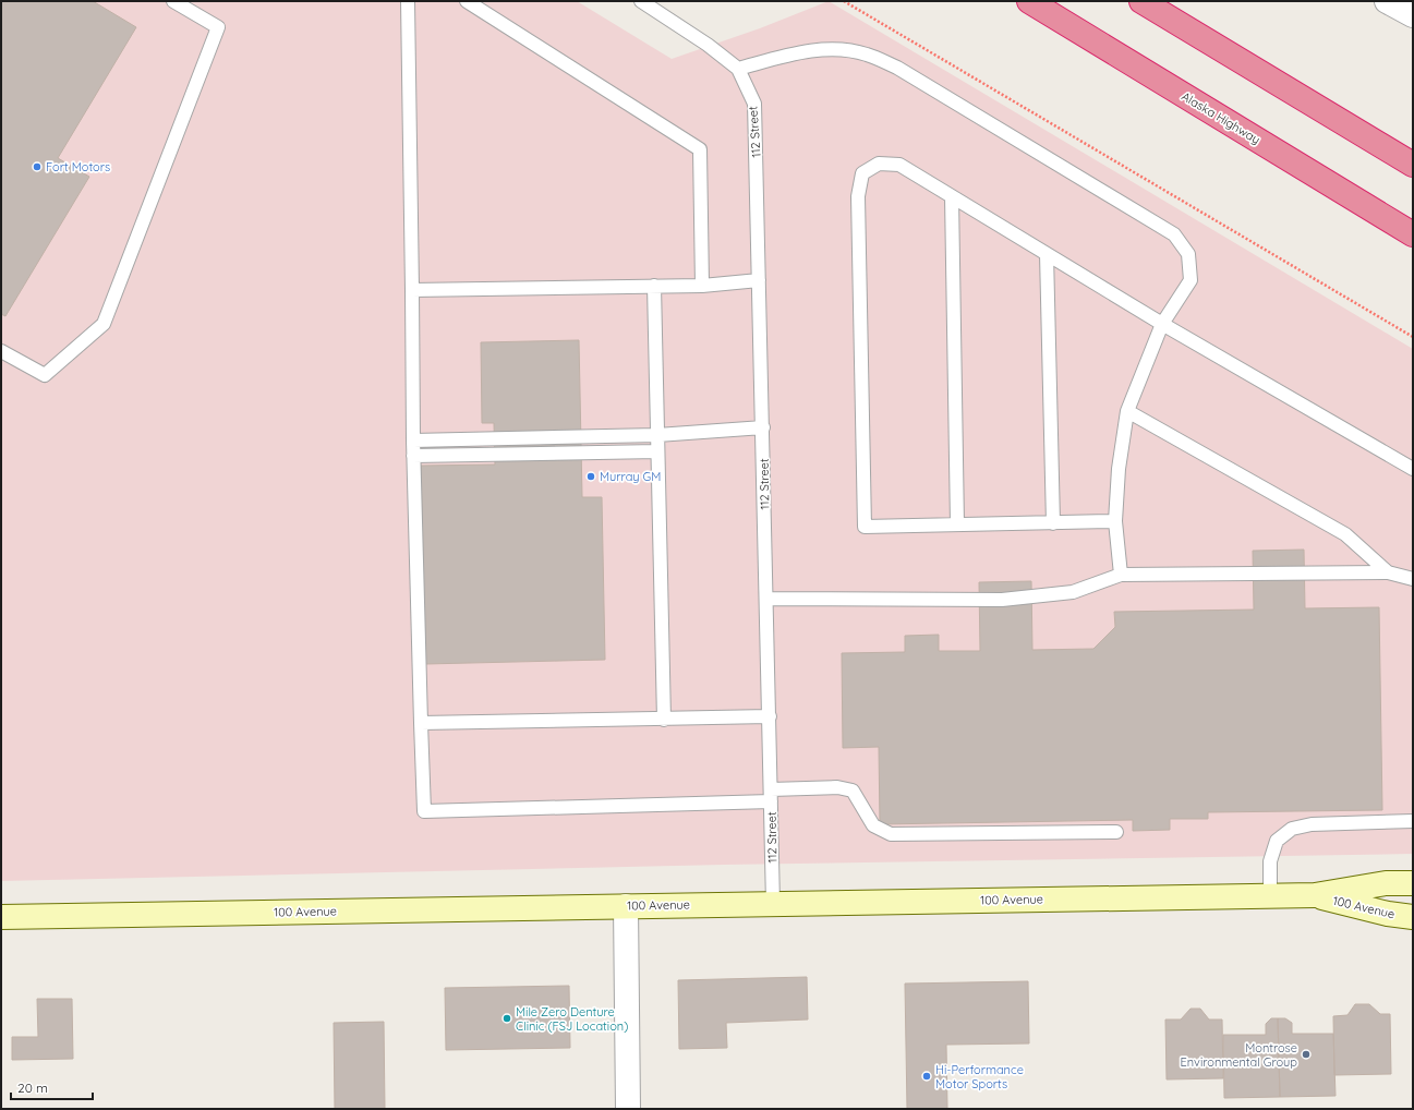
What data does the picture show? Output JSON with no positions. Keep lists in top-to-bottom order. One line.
{"streets":{"highway":["Alaska Highway"],"main road":["100 Avenue"],"lane":["112 Street"]},"crossings":[["112 Street","100 Avenue"]],"places":["Fort Motors","Murray GM","Mile Zero Denture Clinic (FSJ Location)","Montrose Environmental Group","Hi-Performance Motor Sports"],"scale_bar":"20 m"}
